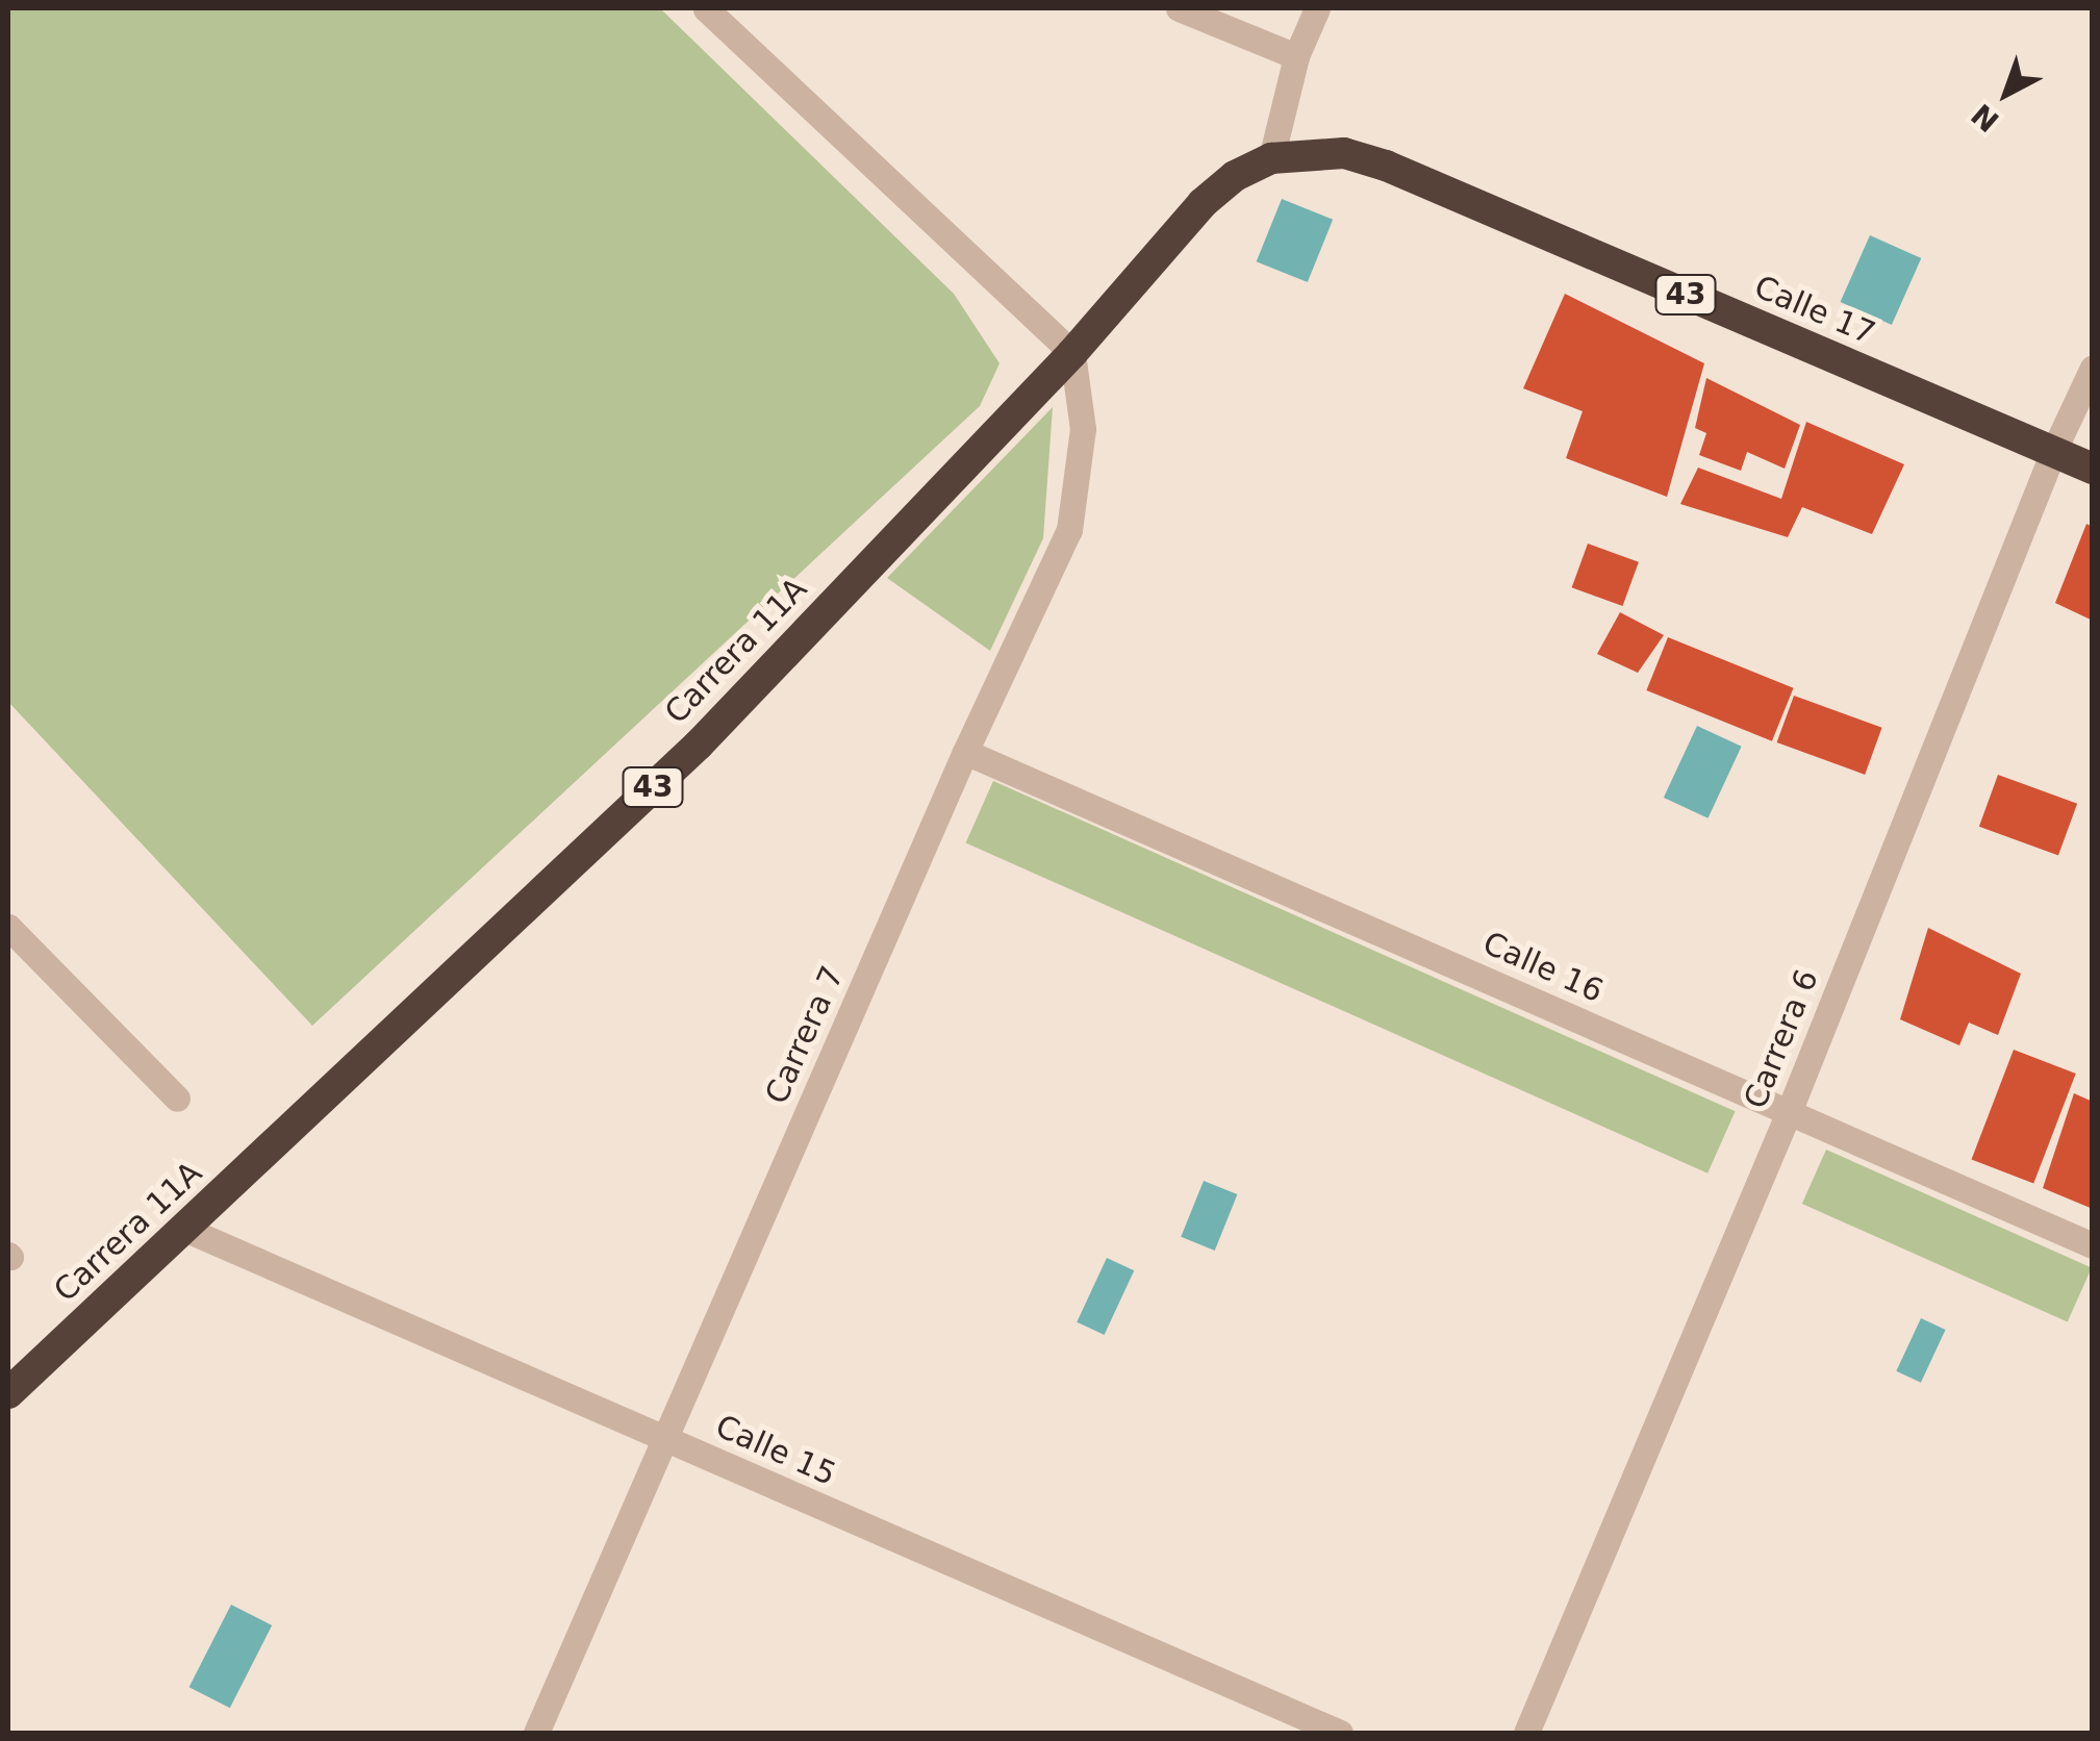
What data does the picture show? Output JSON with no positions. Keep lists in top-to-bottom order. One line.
{"streets":{"highway":["43","Calle 17","Carrera 11A"],"street":["Calle 16","Carrera 7","Carrera 6","Calle 15"]},"crossings":[["Calle 17","Carrera 11A"],["Calle 17","Carrera 6"],["Carrera 11A","Carrera 7"],["Carrera 11A","Calle 15"],["Calle 16","Carrera 7"],["Calle 16","Carrera 6"],["Carrera 7","Calle 15"]],"north":"bottom left"}
